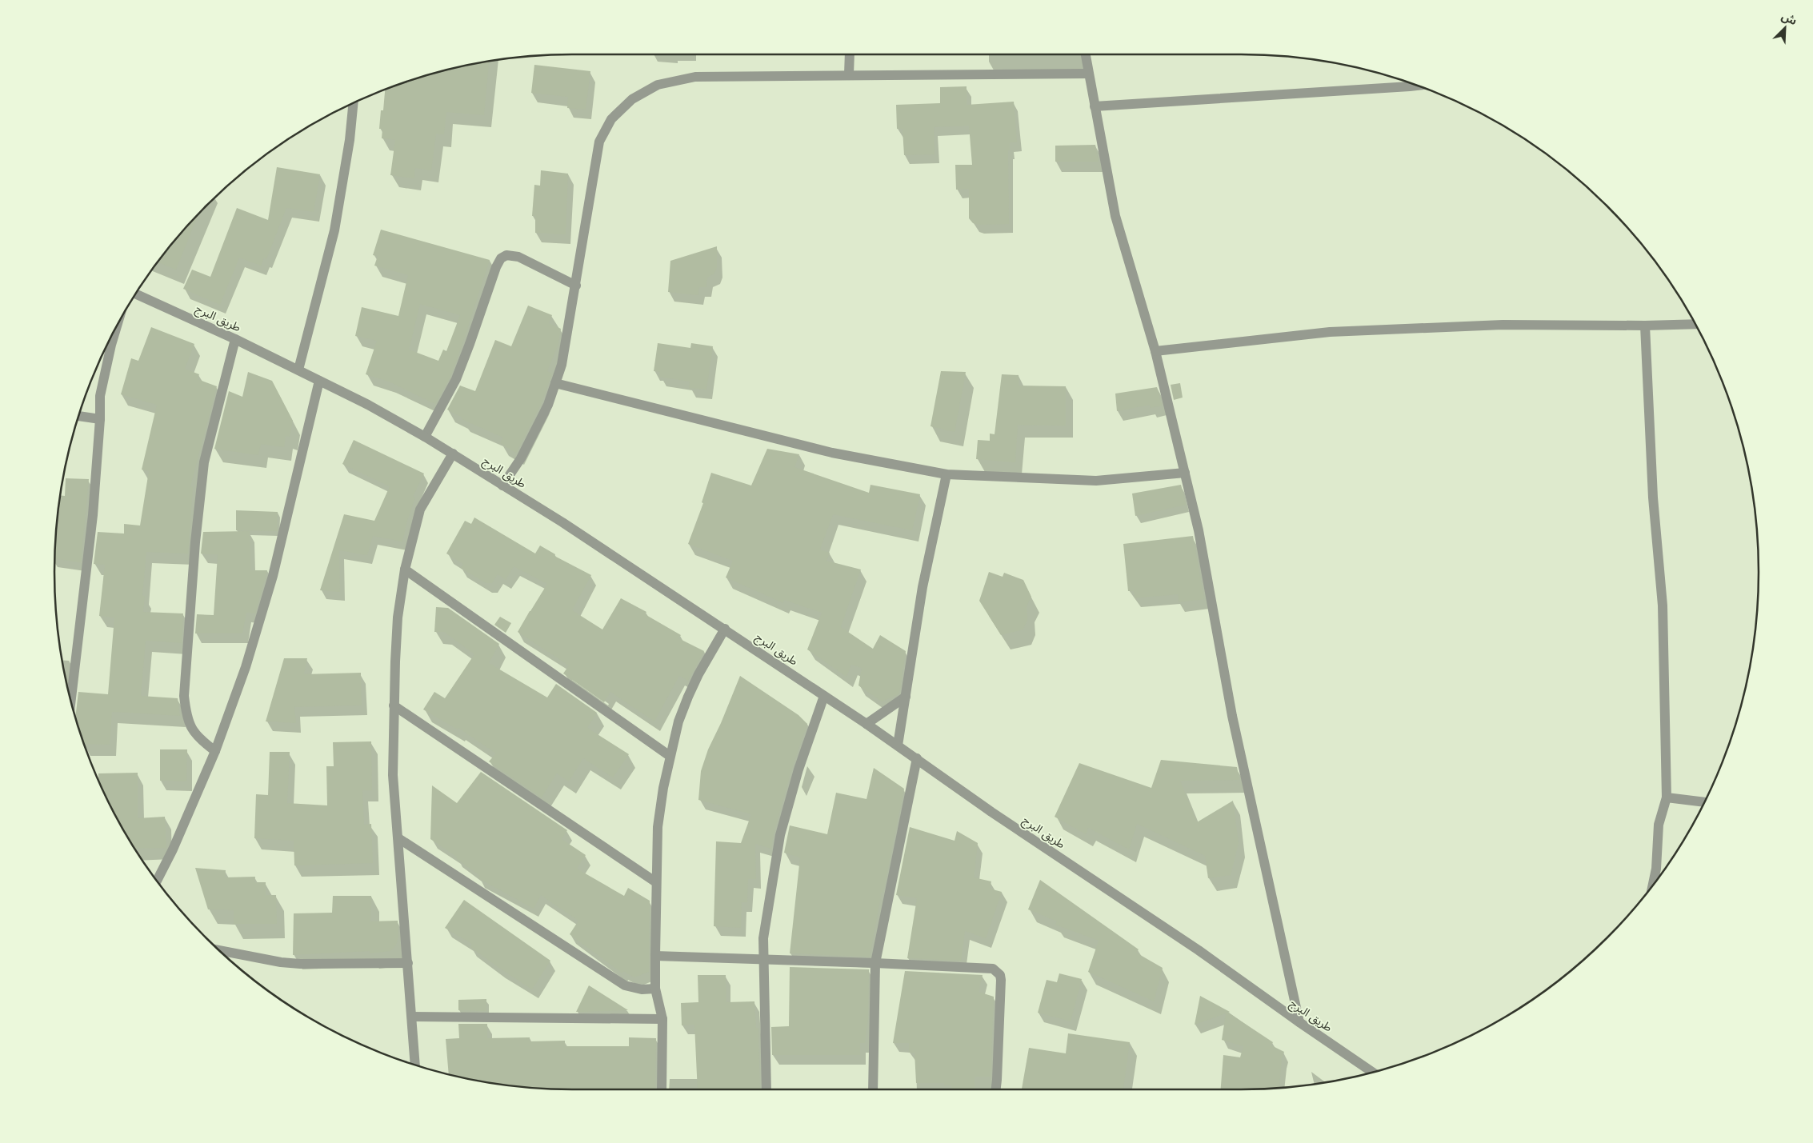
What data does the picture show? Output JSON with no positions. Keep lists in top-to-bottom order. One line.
{"streets":{"street":["طريق البرج"]},"north":"top right"}
